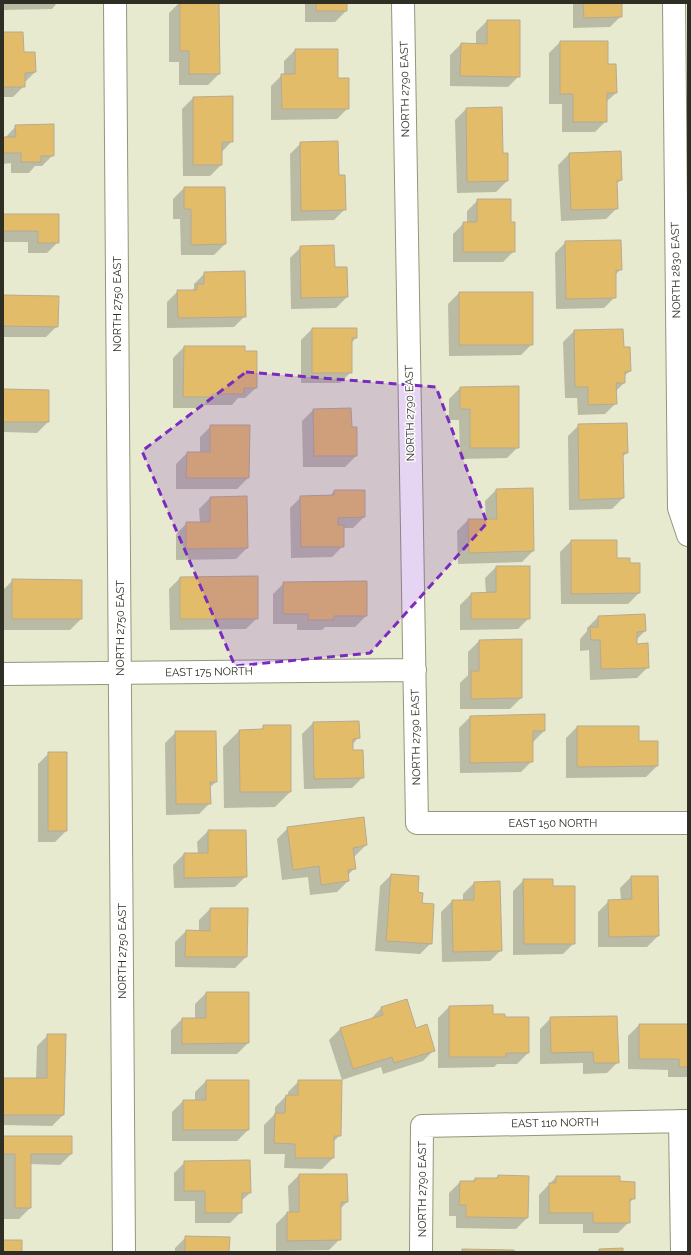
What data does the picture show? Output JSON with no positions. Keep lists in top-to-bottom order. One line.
{"streets":{"street":["NORTH 2790 EAST","NORTH 2830 EAST","NORTH 2750 EAST","EAST 175 NORTH","EAST 150 NORTH","EAST 110 NORTH"]},"crossings":[["NORTH 2790 EAST","EAST 175 NORTH"],["NORTH 2790 EAST","EAST 150 NORTH"],["NORTH 2790 EAST","EAST 110 NORTH"],["NORTH 2750 EAST","EAST 175 NORTH"]]}
